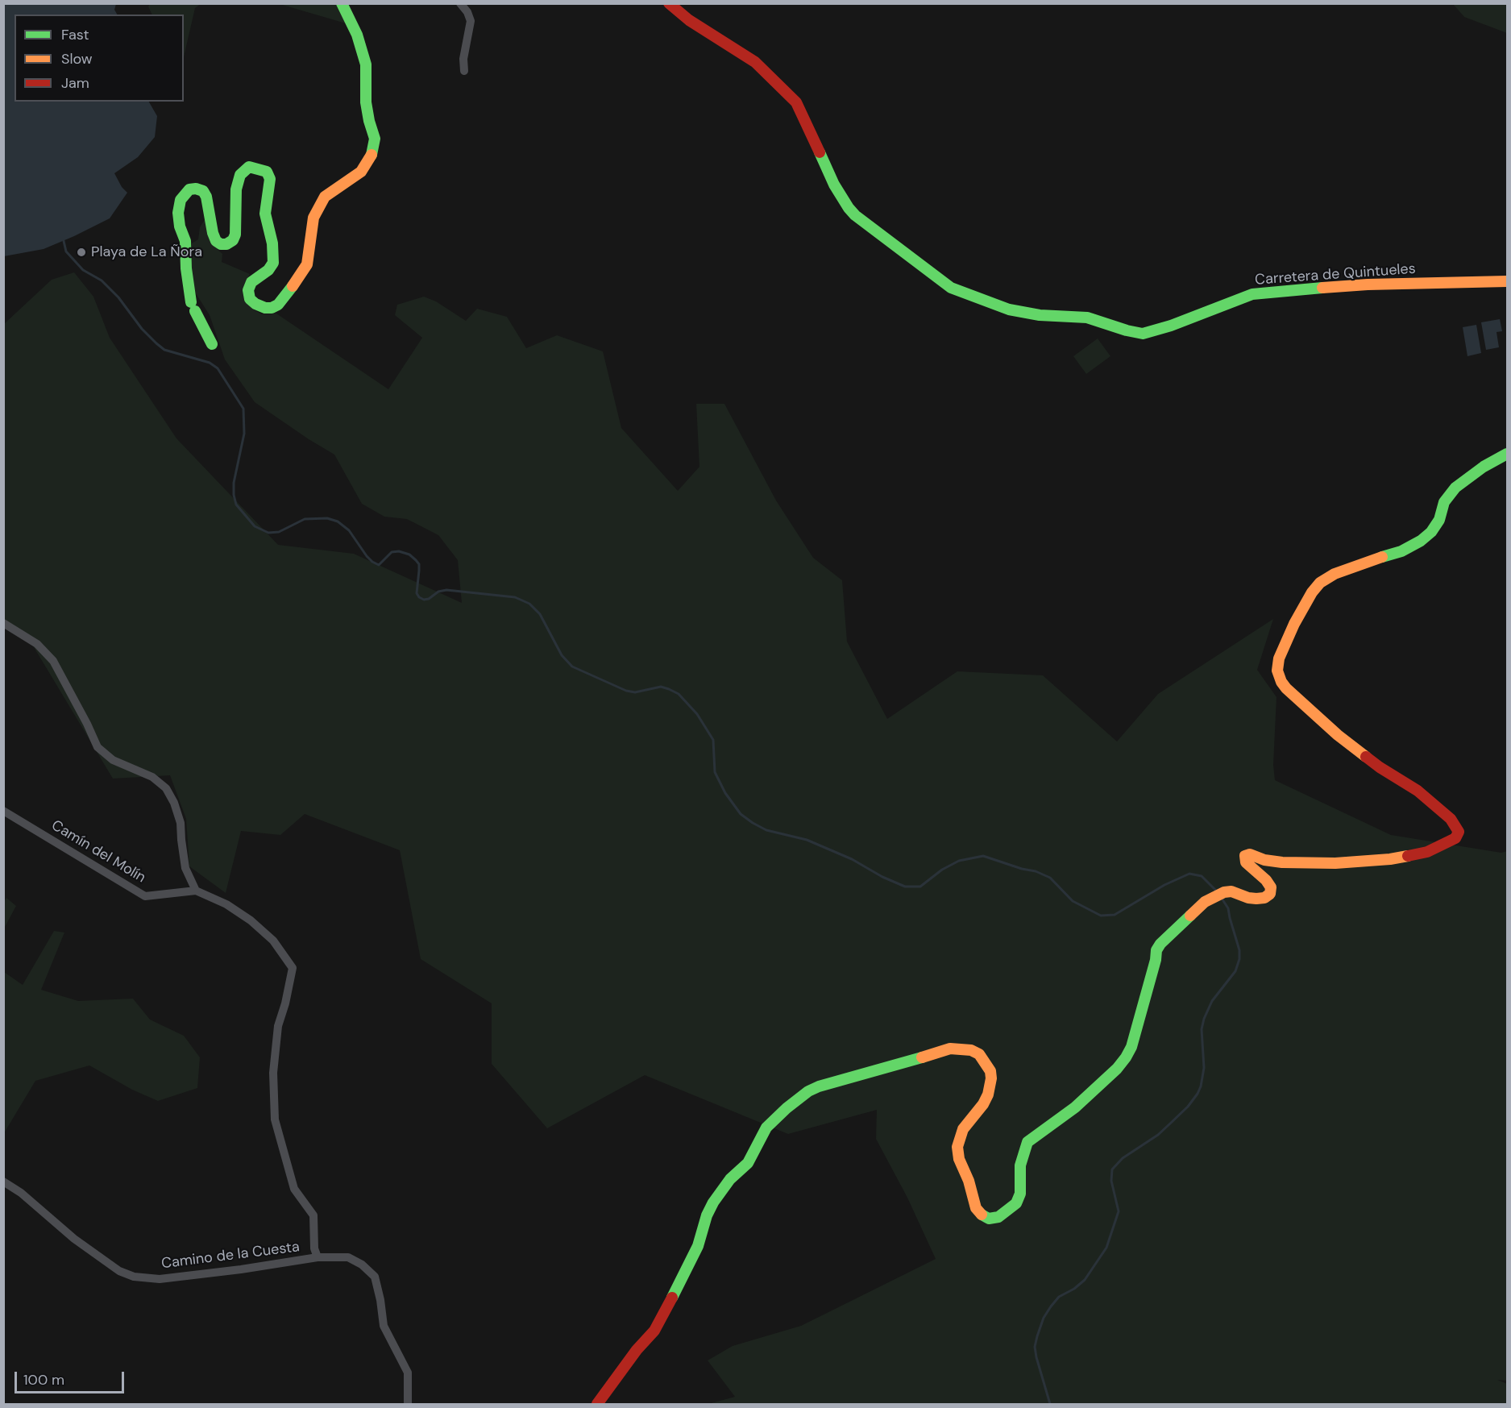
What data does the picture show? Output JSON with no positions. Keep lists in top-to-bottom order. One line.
{"streets":{"street":["Carretera de Quintueles","Camín del Molín","Camino de la Cuesta"]},"places":["Playa de La Ñora"],"legend":["Fast","Slow","Jam"],"scale_bar":"100 m"}
